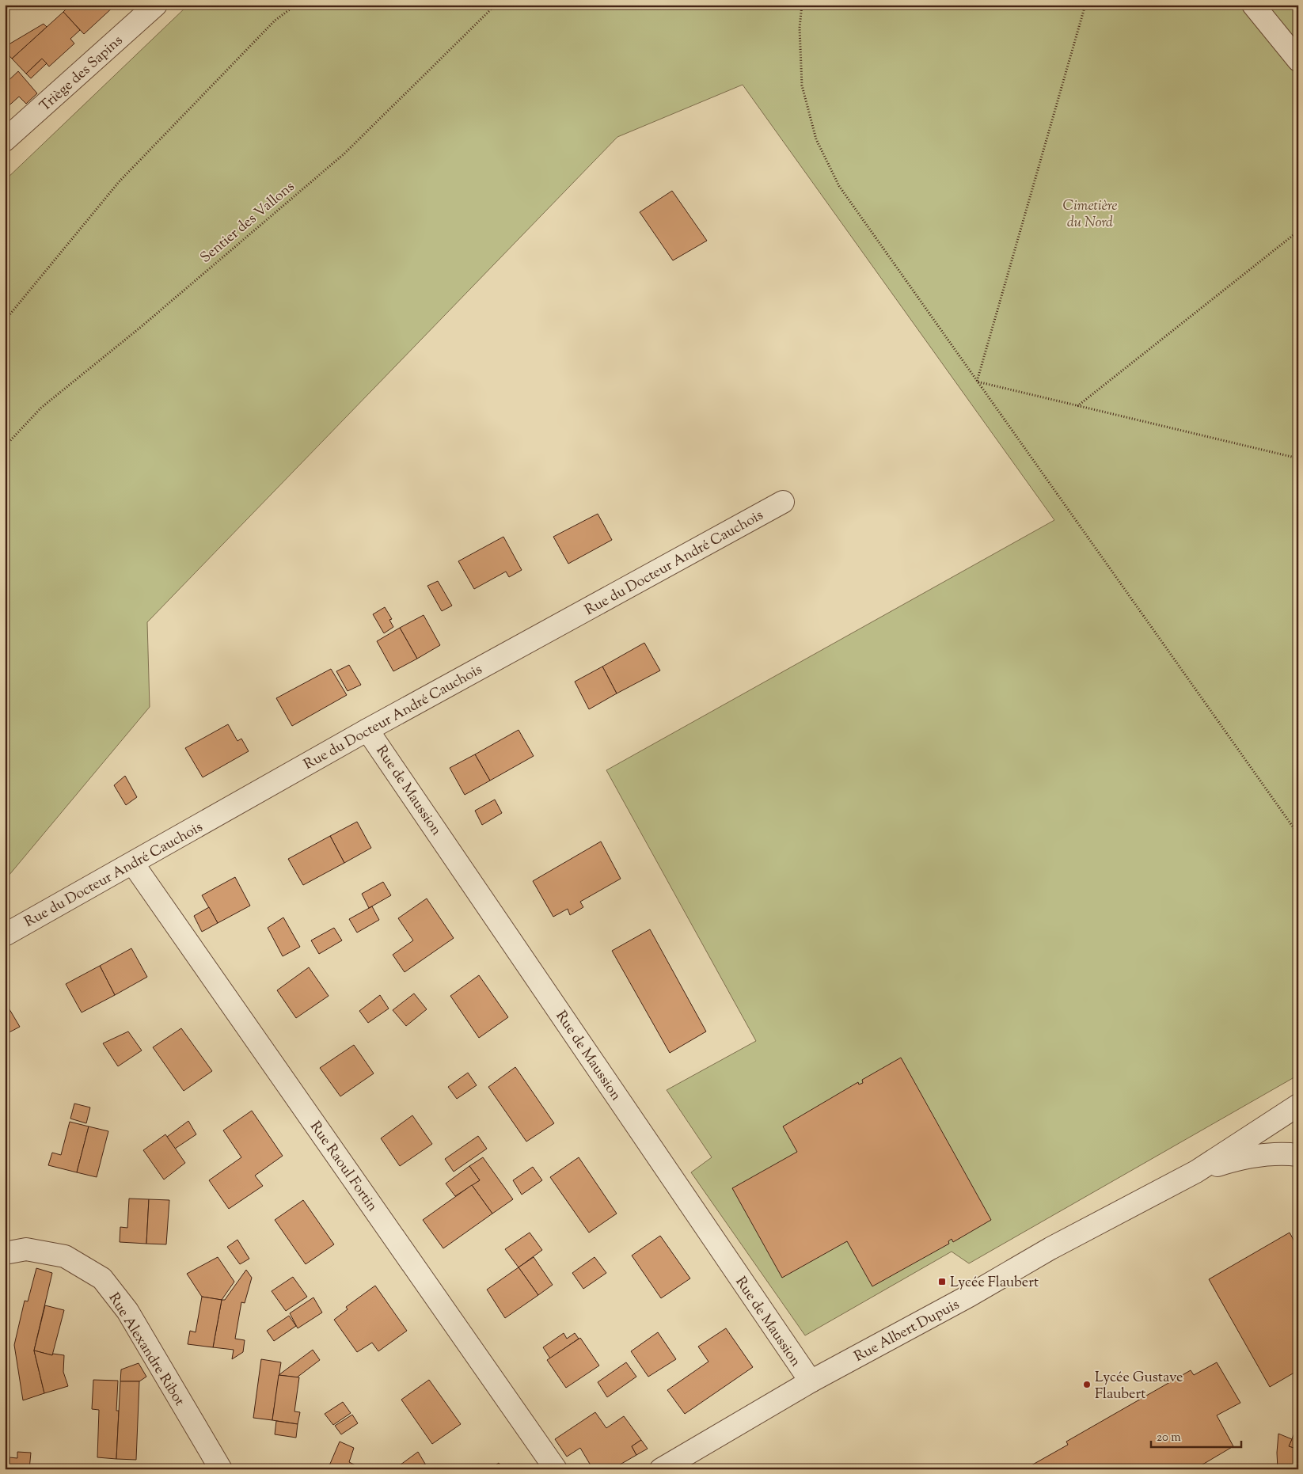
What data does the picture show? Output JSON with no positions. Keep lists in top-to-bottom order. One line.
{"streets":{"street":["Triège des Sapins","Rue du Docteur André Cauchois","Rue de Maussion","Rue Raoul Fortin","Rue Albert Dupuis","Rue Alexandre Ribot"],"path":["Sentier des Vallons"]},"crossings":[["Rue du Docteur André Cauchois","Rue de Maussion"],["Rue du Docteur André Cauchois","Rue Raoul Fortin"],["Rue de Maussion","Rue Albert Dupuis"]],"parks":["Cimetière du Nord"],"places":{"transit":["Lycée Flaubert"],"other":["Lycée Gustave Flaubert"]},"scale_bar":"20 m"}
